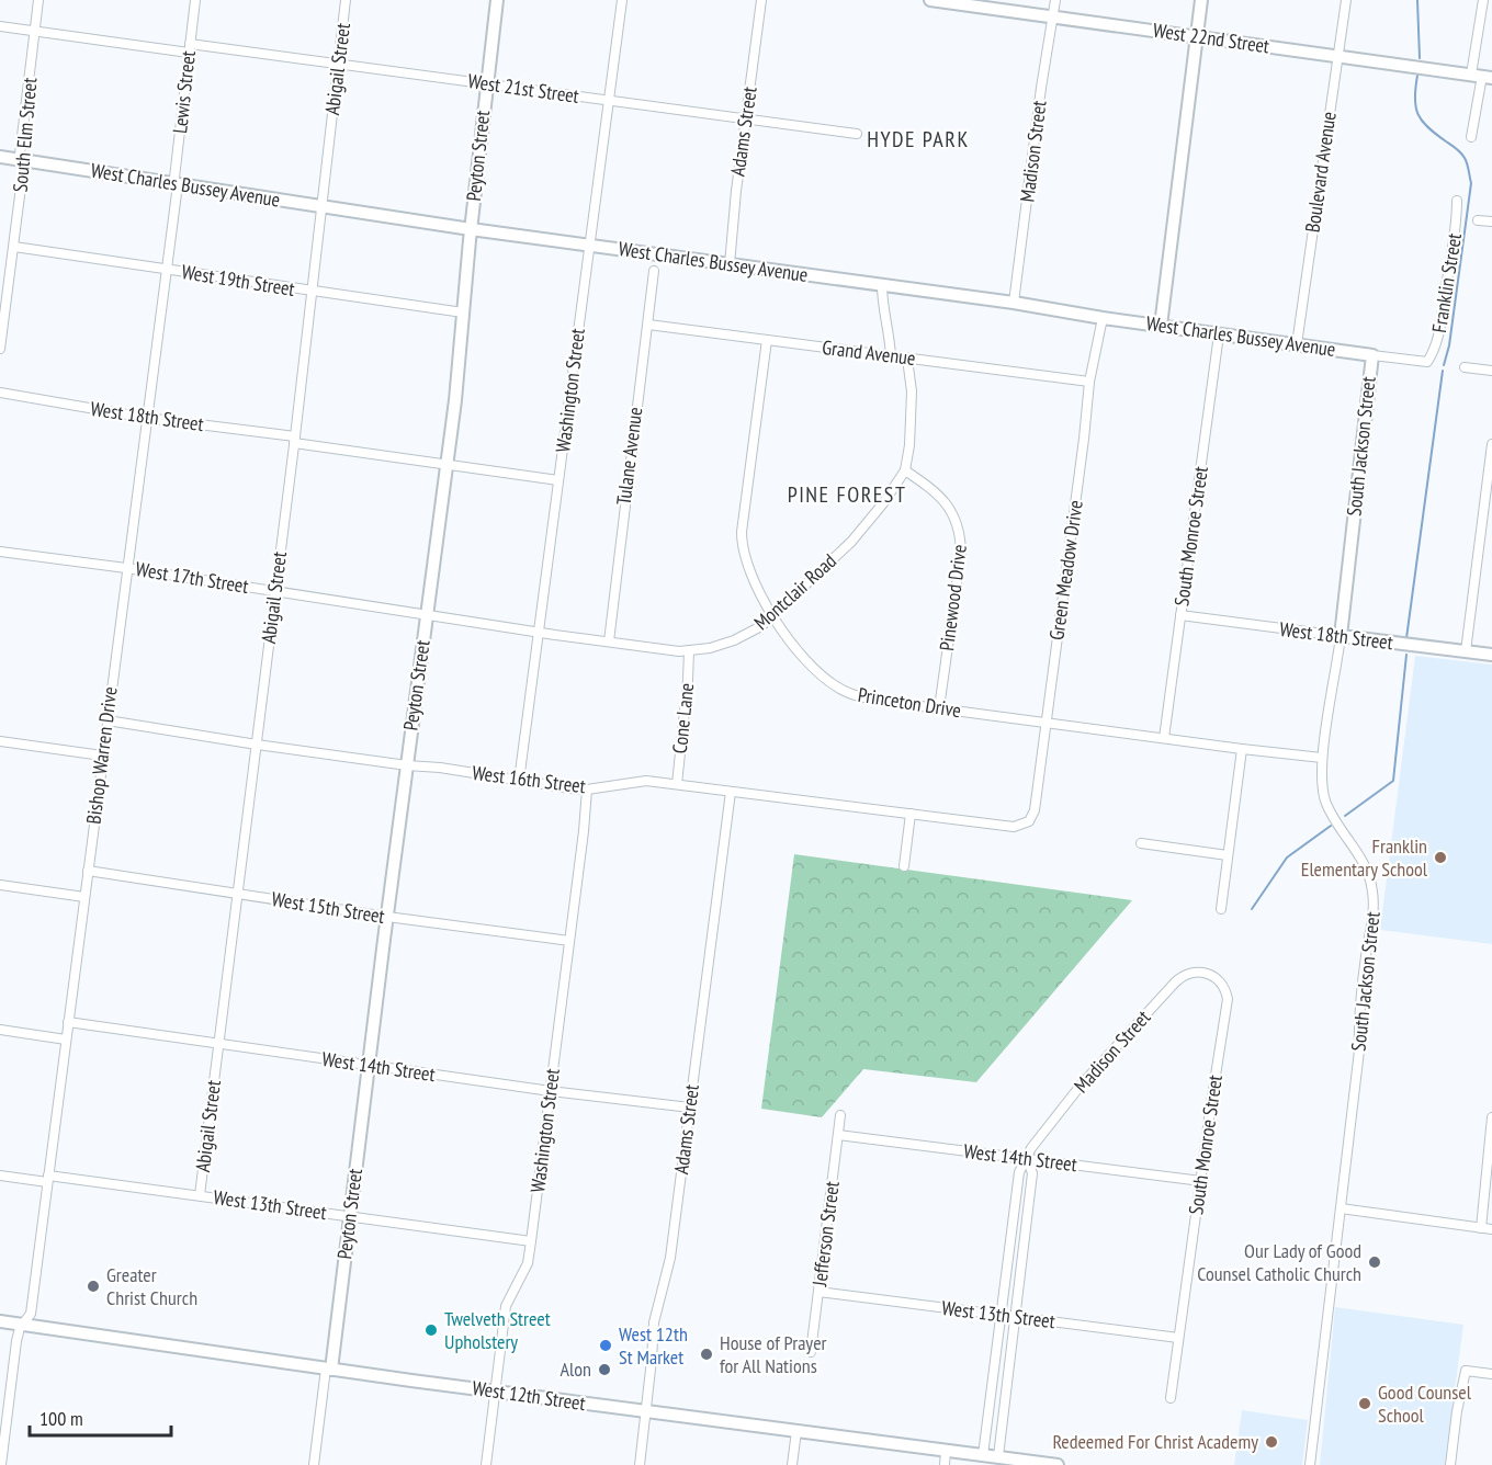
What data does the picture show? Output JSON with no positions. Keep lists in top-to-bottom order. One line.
{"streets":{"street":["West 22nd Street","Abigail Street","West 21st Street","Lewis Street","Adams Street","South Elm Street","Madison Street","Peyton Street","Boulevard Avenue","West Charles Bussey Avenue","West 19th Street","Franklin Street","Grand Avenue","Washington Street","West 18th Street","South Jackson Street","Tulane Avenue","South Monroe Street","Green Meadow Drive","West 17th Street","Montclair Road","Pinewood Drive","Princeton Drive","Cone Lane","Bishop Warren Drive","West 16th Street","West 15th Street","West 14th Street","West 13th Street","Jefferson Street","West 12th Street"]},"crossings":[["West 22nd Street","Madison Street"],["West 22nd Street","Boulevard Avenue"],["Abigail Street","West 21st Street"],["Abigail Street","West Charles Bussey Avenue"],["Abigail Street","West 19th Street"],["Abigail Street","West 18th Street"],["Abigail Street","West 17th Street"],["Abigail Street","West 16th Street"],["Abigail Street","West 15th Street"],["Abigail Street","West 14th Street"],["Abigail Street","West 13th Street"],["West 21st Street","Lewis Street"],["West 21st Street","Adams Street"],["West 21st Street","South Elm Street"],["West 21st Street","Peyton Street"],["West 21st Street","Washington Street"],["Lewis Street","West Charles Bussey Avenue"],["Lewis Street","Bishop Warren Drive"],["Adams Street","West Charles Bussey Avenue"],["Adams Street","West 16th Street"],["Adams Street","West 14th Street"],["Adams Street","West 12th Street"],["South Elm Street","West Charles Bussey Avenue"],["South Elm Street","West 19th Street"],["Madison Street","West Charles Bussey Avenue"],["Madison Street","South Monroe Street"],["Madison Street","West 14th Street"],["Madison Street","West 13th Street"],["Madison Street","West 12th Street"],["Peyton Street","West Charles Bussey Avenue"],["Peyton Street","West 19th Street"],["Peyton Street","West 18th Street"],["Peyton Street","West 17th Street"],["Peyton Street","West 16th Street"],["Peyton Street","West 15th Street"],["Peyton Street","West 14th Street"],["Peyton Street","West 13th Street"],["Peyton Street","West 12th Street"],["Boulevard Avenue","West Charles Bussey Avenue"],["West Charles Bussey Avenue","Franklin Street"],["West Charles Bussey Avenue","Washington Street"],["West Charles Bussey Avenue","South Jackson Street"],["West Charles Bussey Avenue","South Monroe Street"],["West Charles Bussey Avenue","Green Meadow Drive"],["West Charles Bussey Avenue","Bishop Warren Drive"],["West 19th Street","Bishop Warren Drive"],["Grand Avenue","Tulane Avenue"],["Grand Avenue","Green Meadow Drive"],["Grand Avenue","Montclair Road"],["Grand Avenue","Princeton Drive"],["Washington Street","West 18th Street"],["Washington Street","West 17th Street"],["Washington Street","Montclair Road"],["Washington Street","West 16th Street"],["Washington Street","West 15th Street"],["Washington Street","West 14th Street"],["Washington Street","West 13th Street"],["Washington Street","West 12th Street"],["West 18th Street","South Jackson Street"],["West 18th Street","South Monroe Street"],["West 18th Street","Bishop Warren Drive"],["South Jackson Street","Princeton Drive"],["Tulane Avenue","Montclair Road"],["South Monroe Street","Princeton Drive"],["South Monroe Street","West 14th Street"],["South Monroe Street","West 13th Street"],["Green Meadow Drive","Princeton Drive"],["Green Meadow Drive","West 16th Street"],["West 17th Street","Montclair Road"],["West 17th Street","Bishop Warren Drive"],["Montclair Road","Pinewood Drive"],["Montclair Road","Princeton Drive"],["Montclair Road","Cone Lane"],["Pinewood Drive","Princeton Drive"],["Cone Lane","West 16th Street"],["Bishop Warren Drive","West 16th Street"],["Bishop Warren Drive","West 15th Street"],["Bishop Warren Drive","West 14th Street"],["Bishop Warren Drive","West 13th Street"],["Bishop Warren Drive","West 12th Street"],["West 14th Street","Jefferson Street"],["West 13th Street","Jefferson Street"]],"districts":["HYDE PARK","PINE FOREST"],"places":["Franklin Elementary School","Our Lady of Good Counsel Catholic Church","Greater Christ Church","Twelveth Street Upholstery","West 12th St Market","House of Prayer for All Nations","Alon","Good Counsel School","Redeemed For Christ Academy"],"scale_bar":"100 m"}
